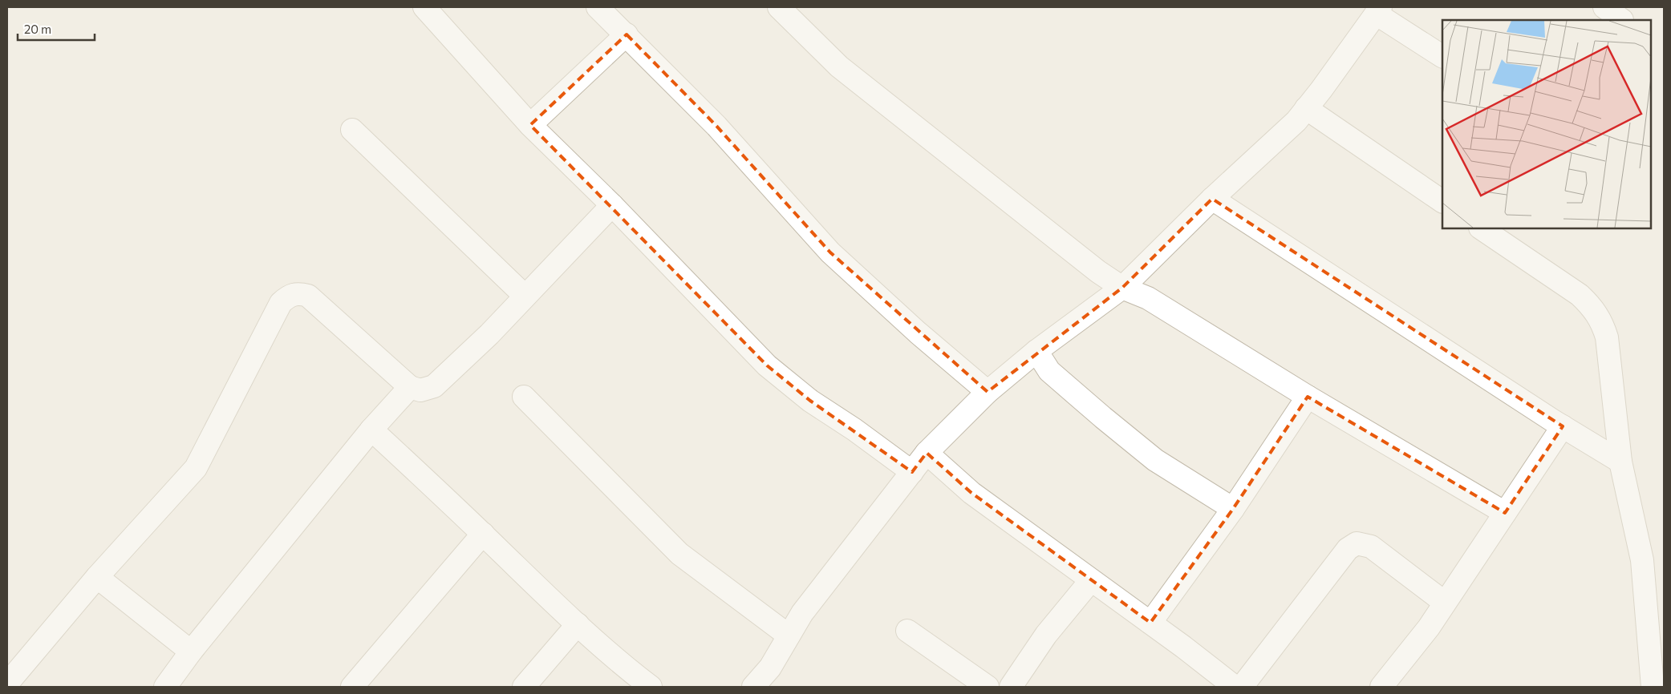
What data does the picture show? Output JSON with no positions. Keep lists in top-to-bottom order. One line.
{"scale_bar":"20 m"}
